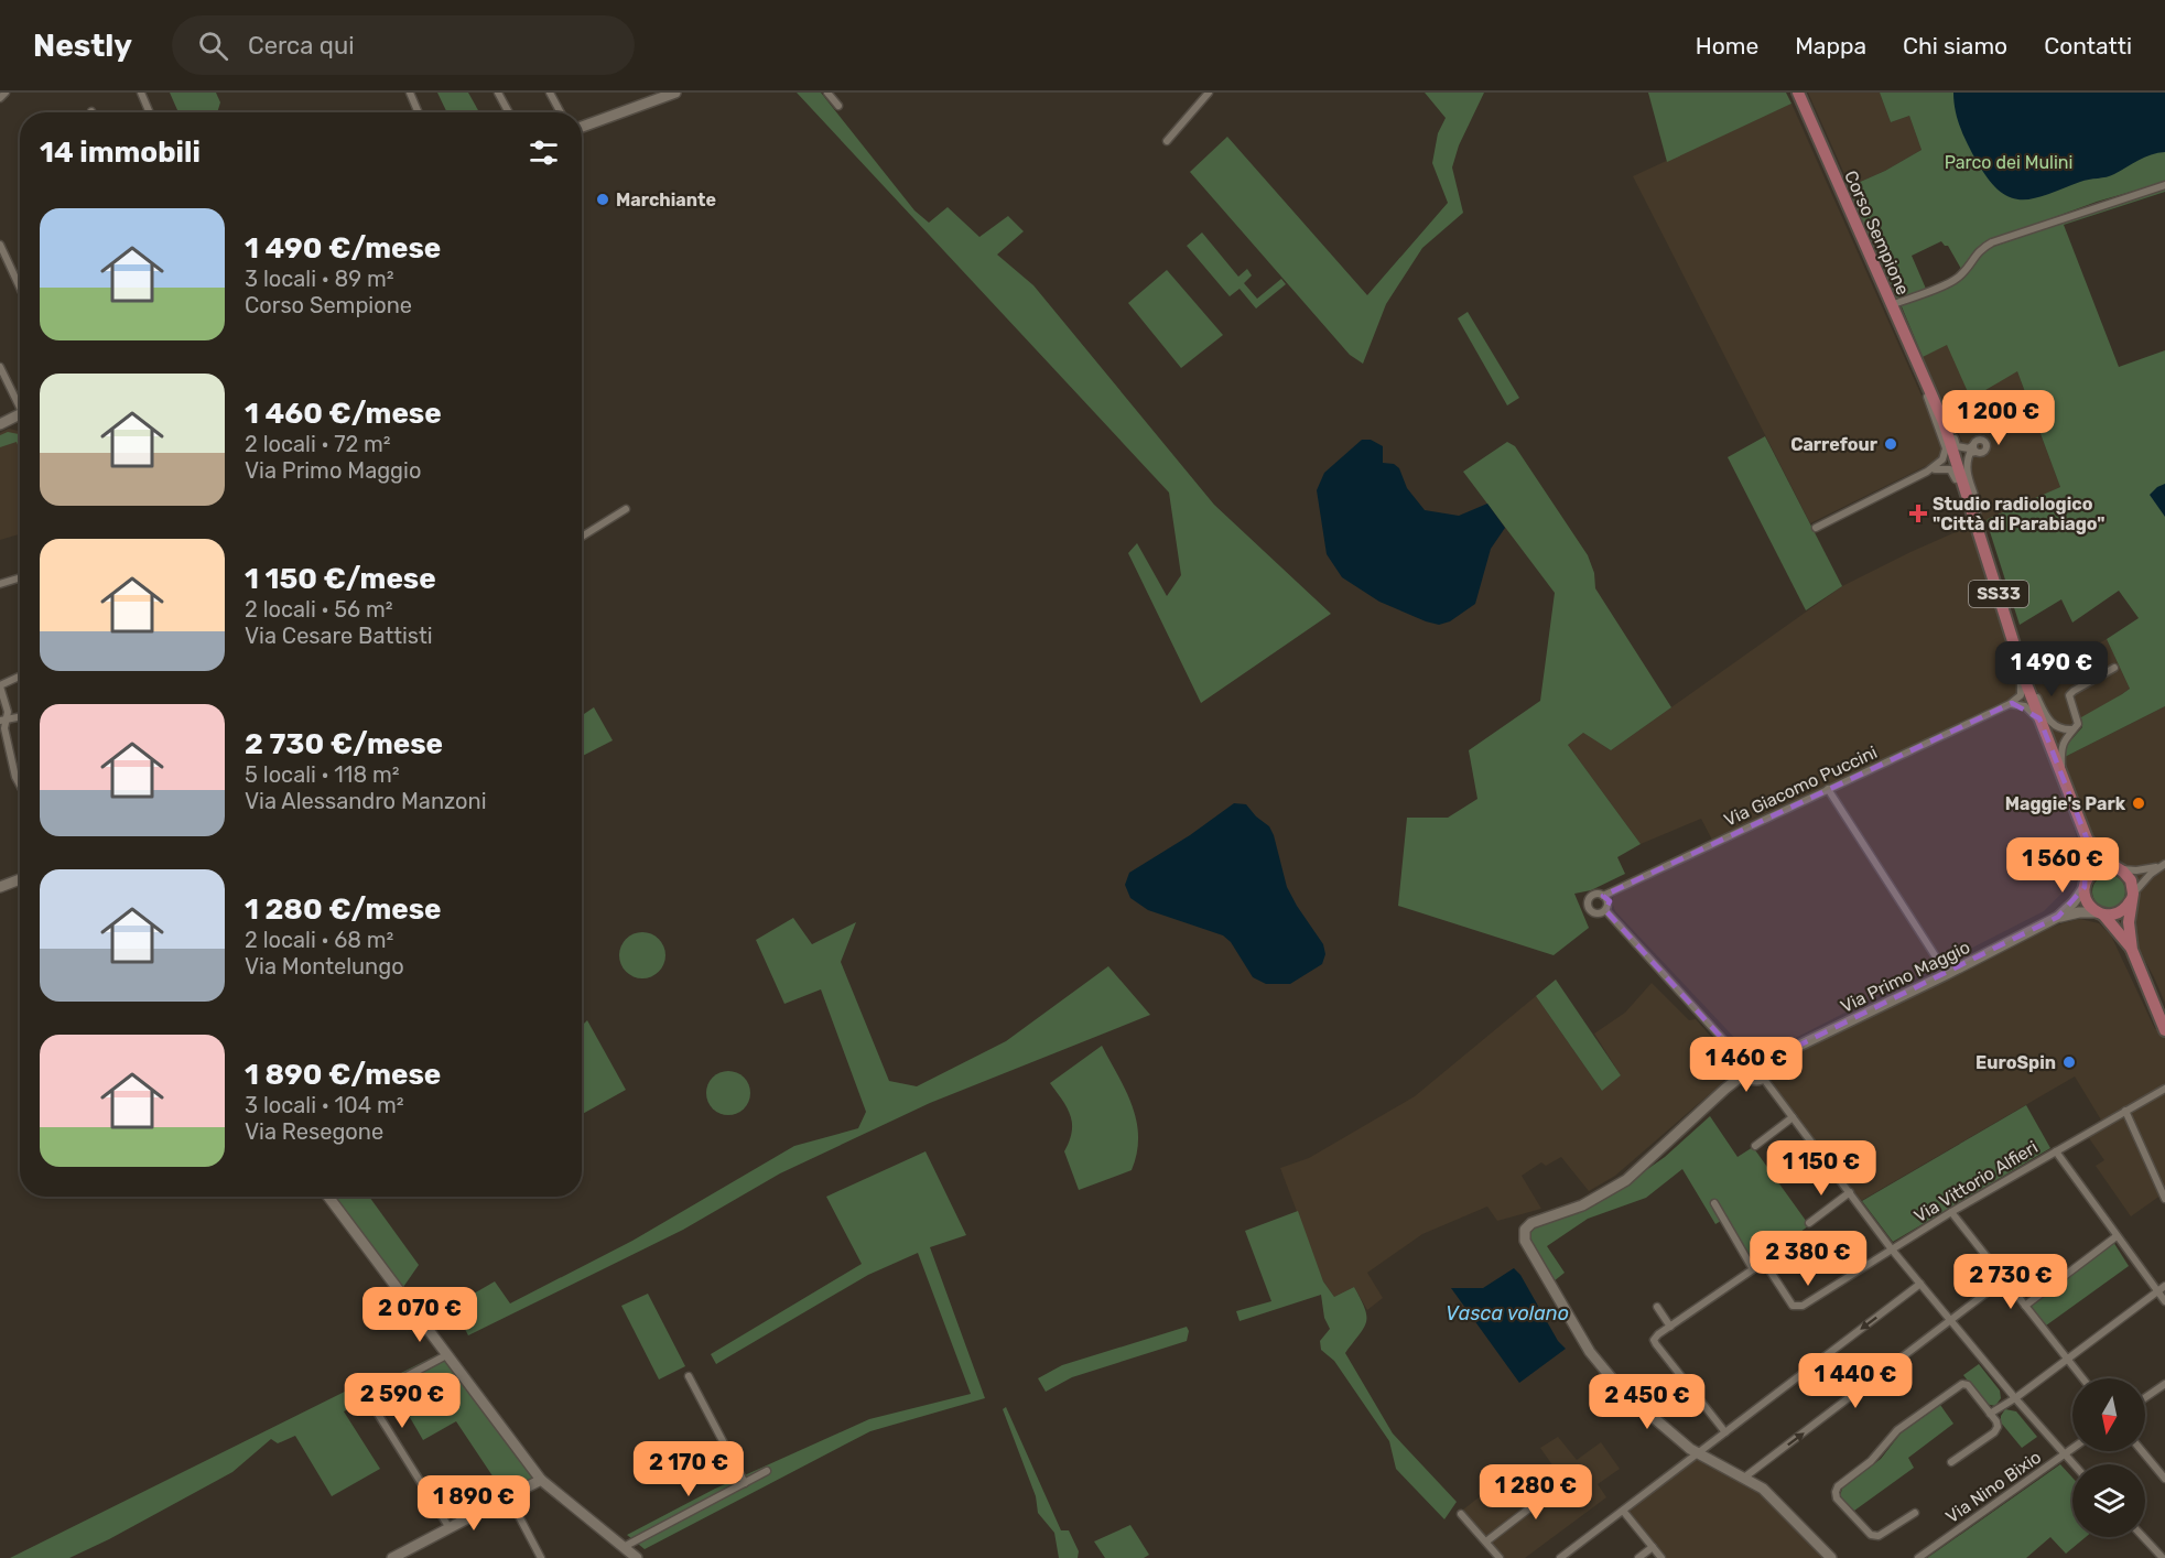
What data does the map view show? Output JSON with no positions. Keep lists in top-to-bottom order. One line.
{"streets":{"main road":["Corso Sempione","SS33"],"street":["Via Giacomo Puccini","Via Primo Maggio","Via Vittorio Alfieri","Via Nino Bixio"]},"crossings":[["Corso Sempione","SS33"],["Corso Sempione","Via Primo Maggio"],["SS33","Via Primo Maggio"]],"water":["Vasca volano"],"parks":["Parco dei Mulini"],"places":{"other":["Marchiante","Carrefour","Maggie's Park","EuroSpin"],"health":["Studio radiologico \"Città di Parabiago\""]},"north":"bottom","page":{"header":"Nestly","search":"Cerca qui","nav":["Home","Mappa","Chi siamo","Contatti"],"heading":"14 immobili","list":[{"name":"1 490 €/mese","note":"3 locali · 89 m² · Corso Sempione"},{"name":"1 460 €/mese","note":"2 locali · 72 m² · Via Primo Maggio"},{"name":"1 150 €/mese","note":"2 locali · 56 m² · Via Cesare Battisti"},{"name":"2 730 €/mese","note":"5 locali · 118 m² · Via Alessandro Manzoni"},{"name":"1 280 €/mese","note":"2 locali · 68 m² · Via Montelungo"},{"name":"1 890 €/mese","note":"3 locali · 104 m² · Via Resegone"}],"price":["1 200 €","1 490 €","1 560 €","1 460 €","1 150 €","2 380 €","2 730 €","2 070 €","1 440 €","2 590 €","2 450 €","2 170 €","1 280 €","1 890 €"]}}
